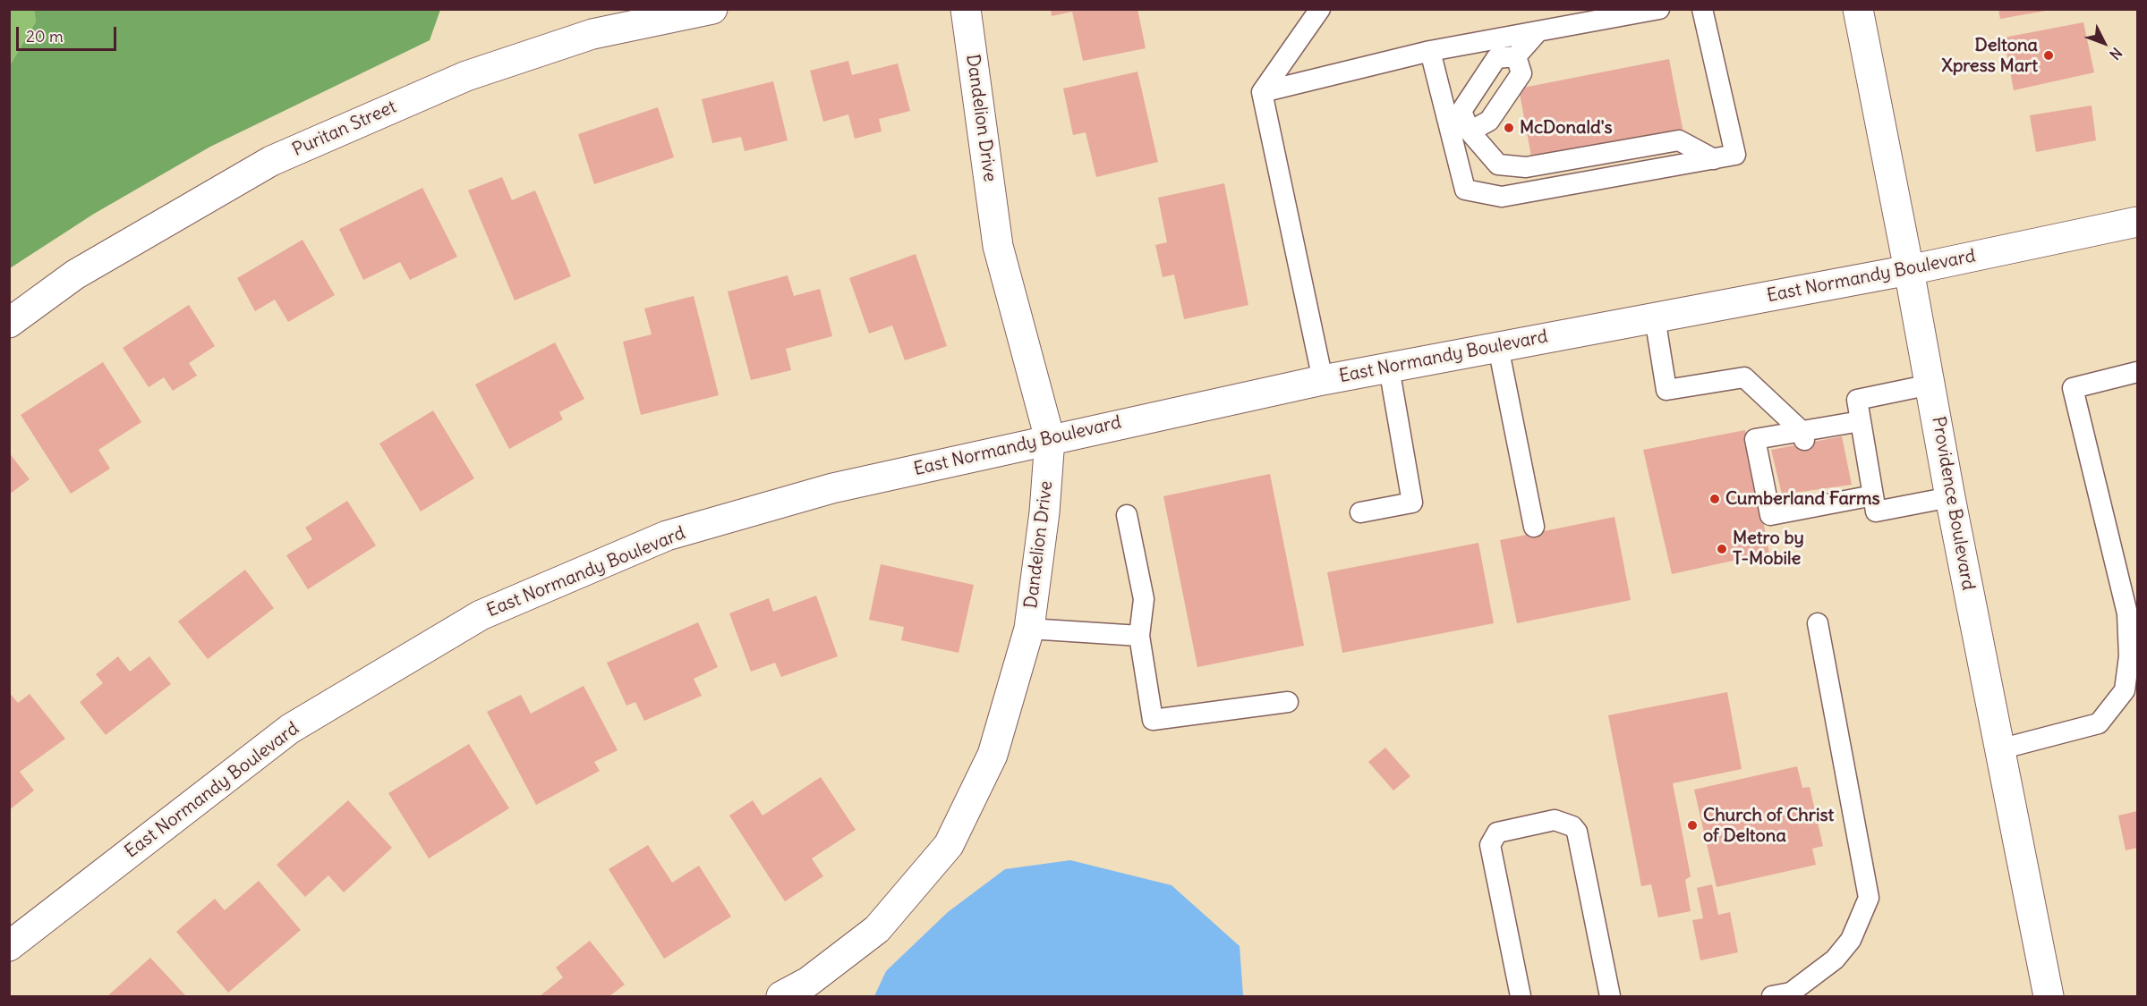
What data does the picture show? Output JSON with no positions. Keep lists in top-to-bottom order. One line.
{"streets":{"street":["Dandelion Drive","Puritan Street","East Normandy Boulevard","Providence Boulevard"]},"crossings":[["Dandelion Drive","East Normandy Boulevard"],["East Normandy Boulevard","Providence Boulevard"]],"places":["Deltona Xpress Mart","McDonald's","Cumberland Farms","Metro by T-Mobile","Church of Christ of Deltona"],"scale_bar":"20 m","north":"bottom right"}
